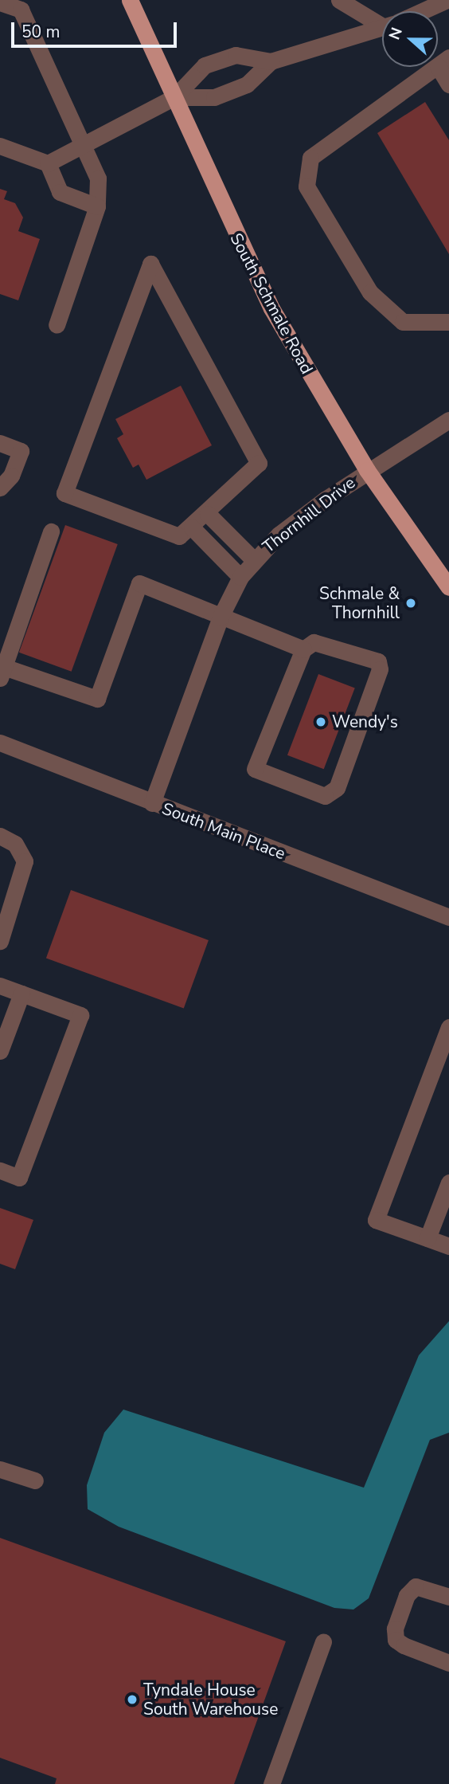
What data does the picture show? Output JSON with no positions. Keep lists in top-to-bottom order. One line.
{"streets":{"main road":["South Schmale Road"],"street":["Thornhill Drive","South Main Place"]},"crossings":[["South Schmale Road","Thornhill Drive"],["Thornhill Drive","South Main Place"]],"places":["Schmale & Thornhill","Wendy's","Tyndale House South Warehouse"],"scale_bar":"50 m","north":"left"}
